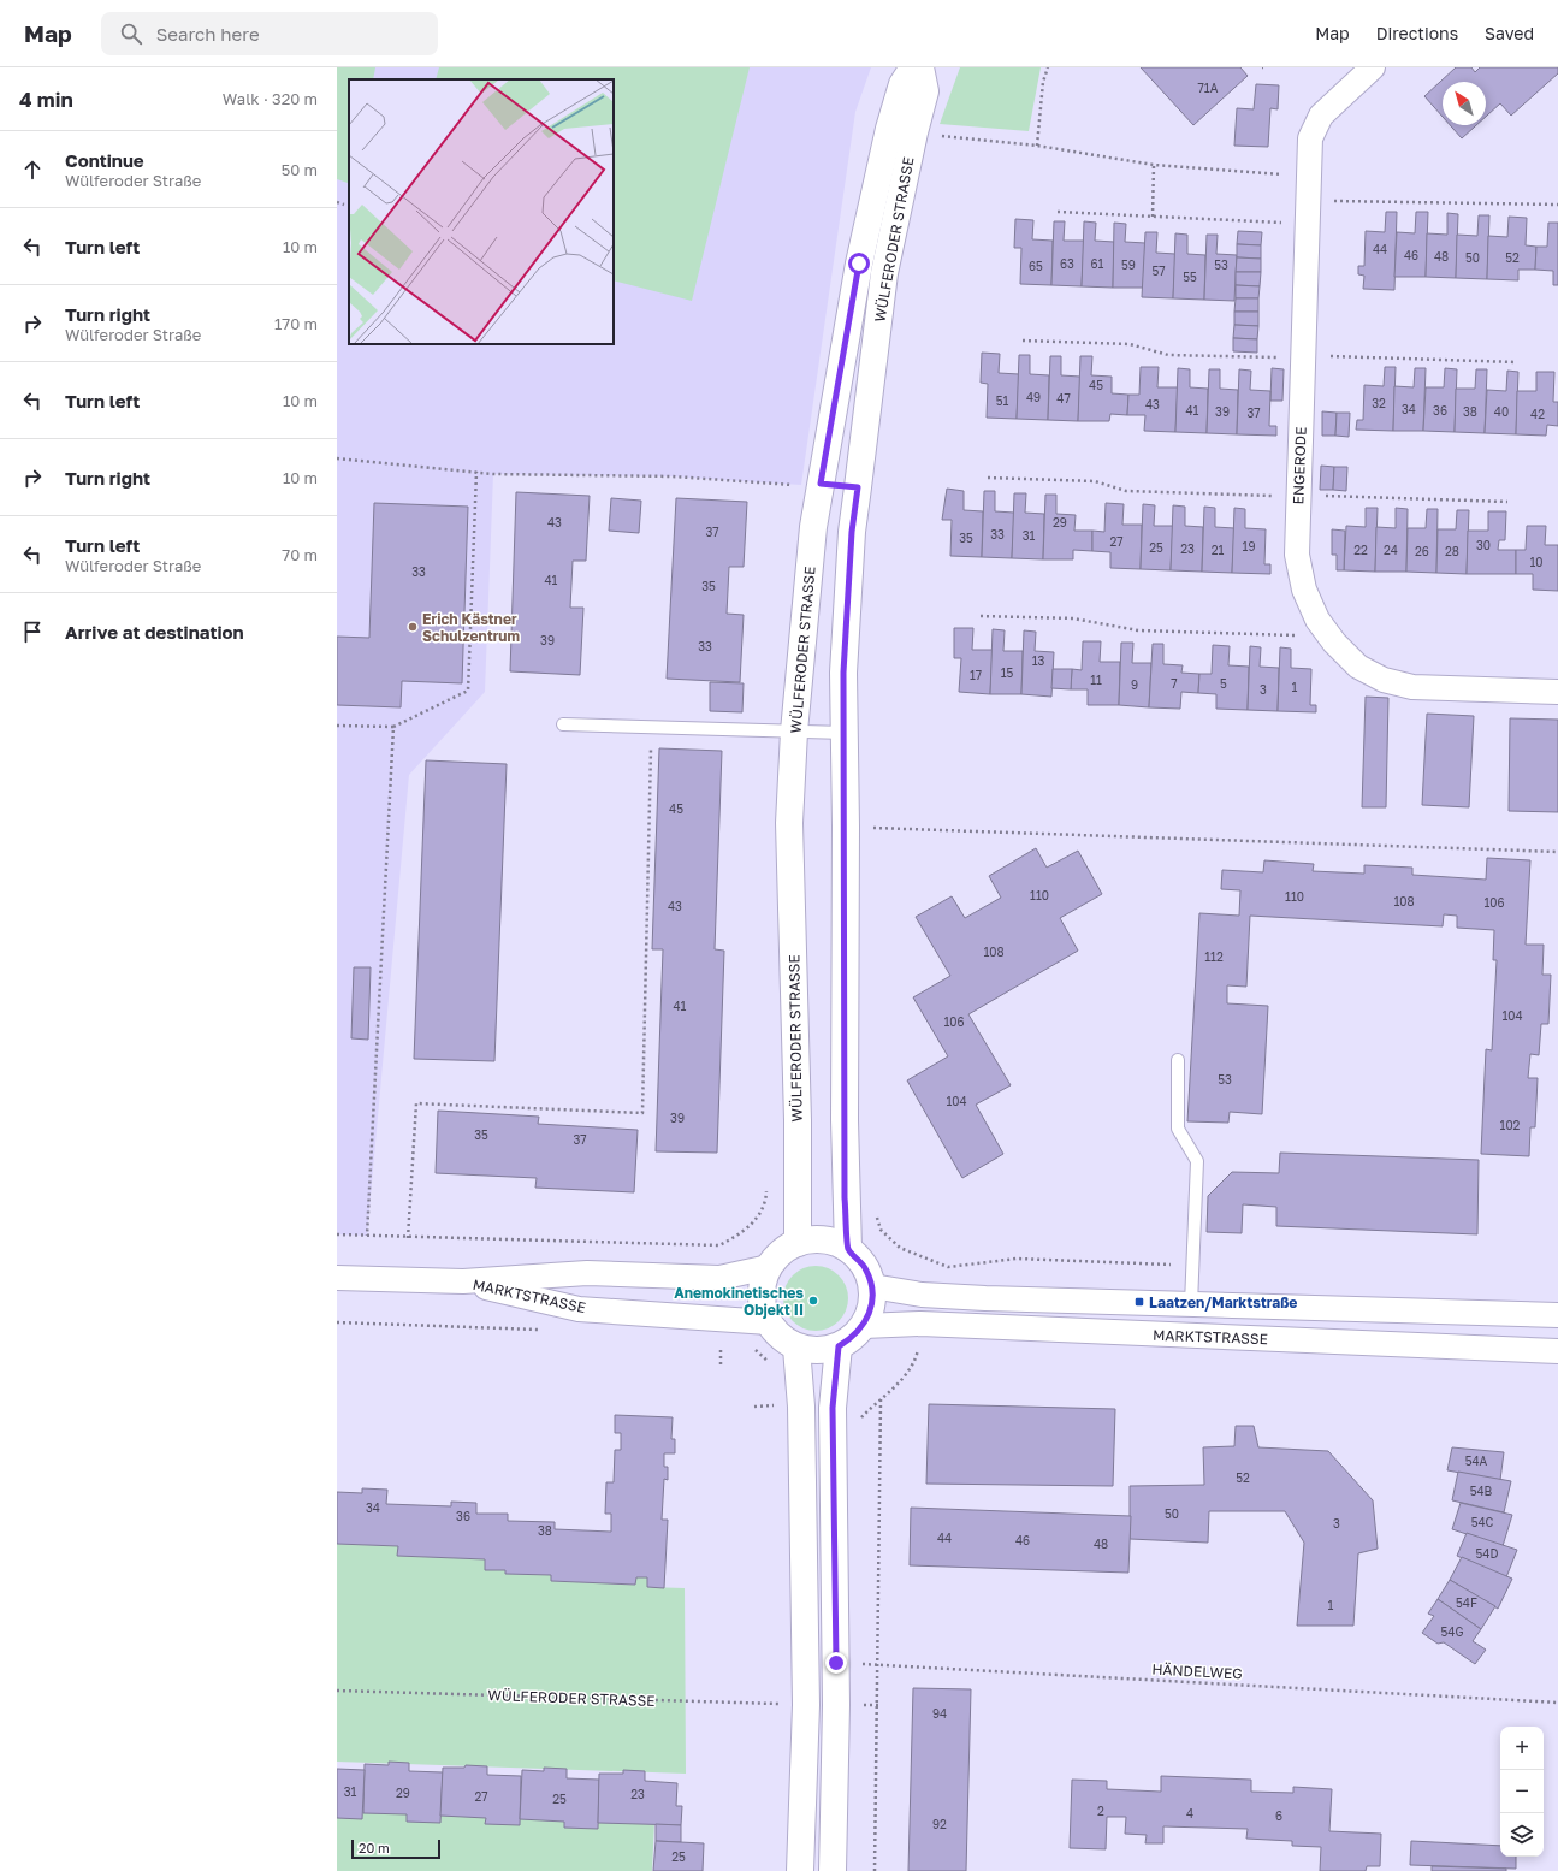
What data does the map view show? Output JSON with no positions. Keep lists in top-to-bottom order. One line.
{"streets":{"street":["WÜLFERODER STRASSE","ENGERODE","MARKTSTRASSE"],"path":["HÄNDELWEG"]},"crossings":[["WÜLFERODER STRASSE","MARKTSTRASSE"]],"places":{"other":["Erich Kästner Schulzentrum","Anemokinetisches Objekt II"],"transit":["Laatzen/Marktstraße"]},"house_numbers":["71A","44","46","48","50","52","63","61","59","53","65","57","55","45","49","47","51","32","43","34","41","36","39","38","40","37","42","43","29","37","33","31","35","27","30","19","25","23","21","22","24","26","28","10","33","41","35","39","33","13","15","17","11","7","5","9","1","3","45","110","110","108","106","43","108","112","41","104","106","53","104","39","102","35","37","54A","52","54B","34","50","36","54C","3","38","44","46","48","54D","54F","1","54G","94","31","29","23","27","25","2","4","6","92","25"],"scale_bar":"20 m","north":"top left","page":{"header":"Map","search":"Search here","nav":["Map","Directions","Saved"],"heading":["4 min","Walk · 320 m"],"list":[["Continue","Wülferoder Straße","50 m"],["Turn left","10 m"],["Turn right","Wülferoder Straße","170 m"],["Turn left","10 m"],["Turn right","10 m"],["Turn left","Wülferoder Straße","70 m"],"Arrive at destination"],"map_buttons":["+","−"],"scale":"20 m"}}
